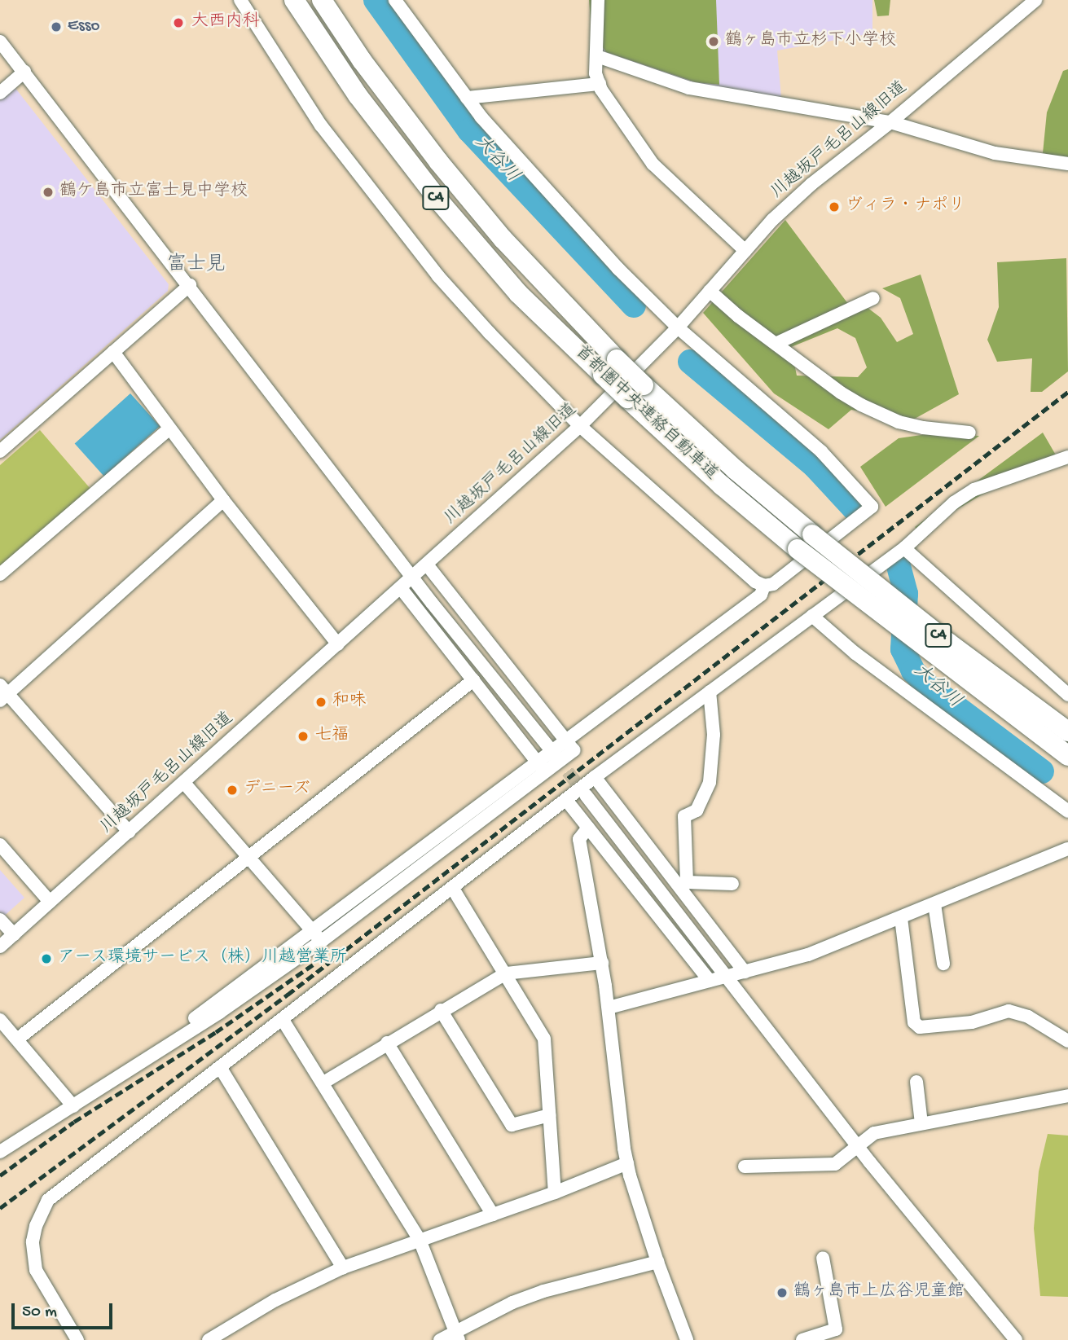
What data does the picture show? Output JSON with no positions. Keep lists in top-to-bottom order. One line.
{"streets":{"highway":["C4","首都圏中央連絡自動車道"],"street":["川越坂戸毛呂山線旧道"]},"districts":["富士見"],"water":["大谷川"],"places":["大西内科","Esso","鶴ヶ島市立杉下小学校","鶴ケ島市立富士見中学校","ヴィラ・ナポリ","和味","七福","デニーズ","アース環境サービス（株）川越営業所","鶴ヶ島市上広谷児童館"],"scale_bar":"50 m"}
